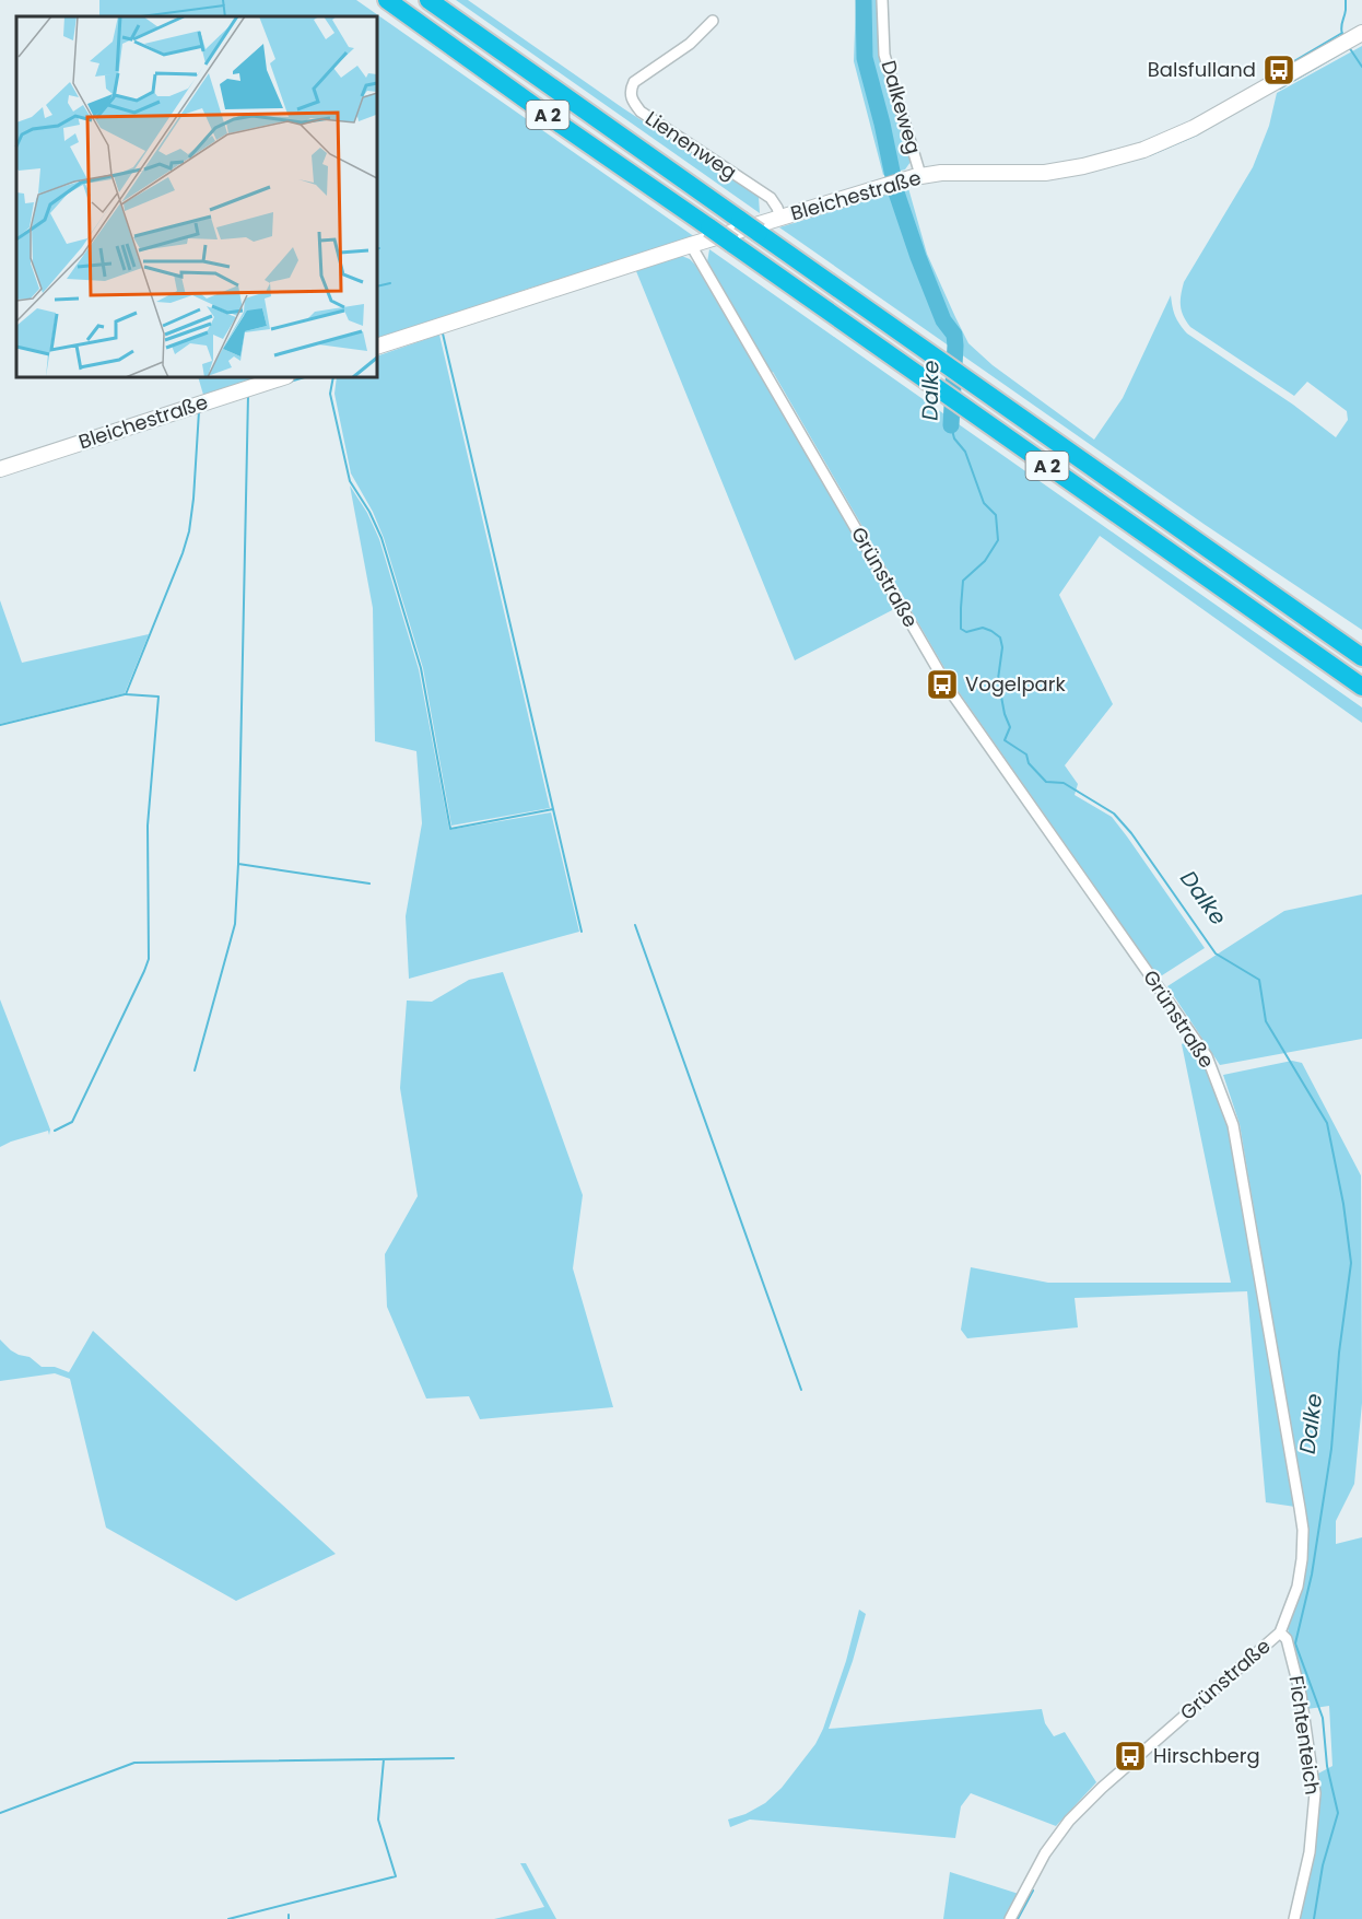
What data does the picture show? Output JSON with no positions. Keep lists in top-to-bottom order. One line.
{"streets":{"highway":["A 2"],"street":["Dalkeweg","Lienenweg","Bleichestraße","Grünstraße","Fichtenteich"]},"crossings":[["Dalkeweg","Bleichestraße"],["Lienenweg","Bleichestraße"],["Bleichestraße","Grünstraße"],["Grünstraße","Fichtenteich"]],"water":["Dalke"],"places":{"bus stop":["Balsfulland","Vogelpark","Hirschberg"]}}
